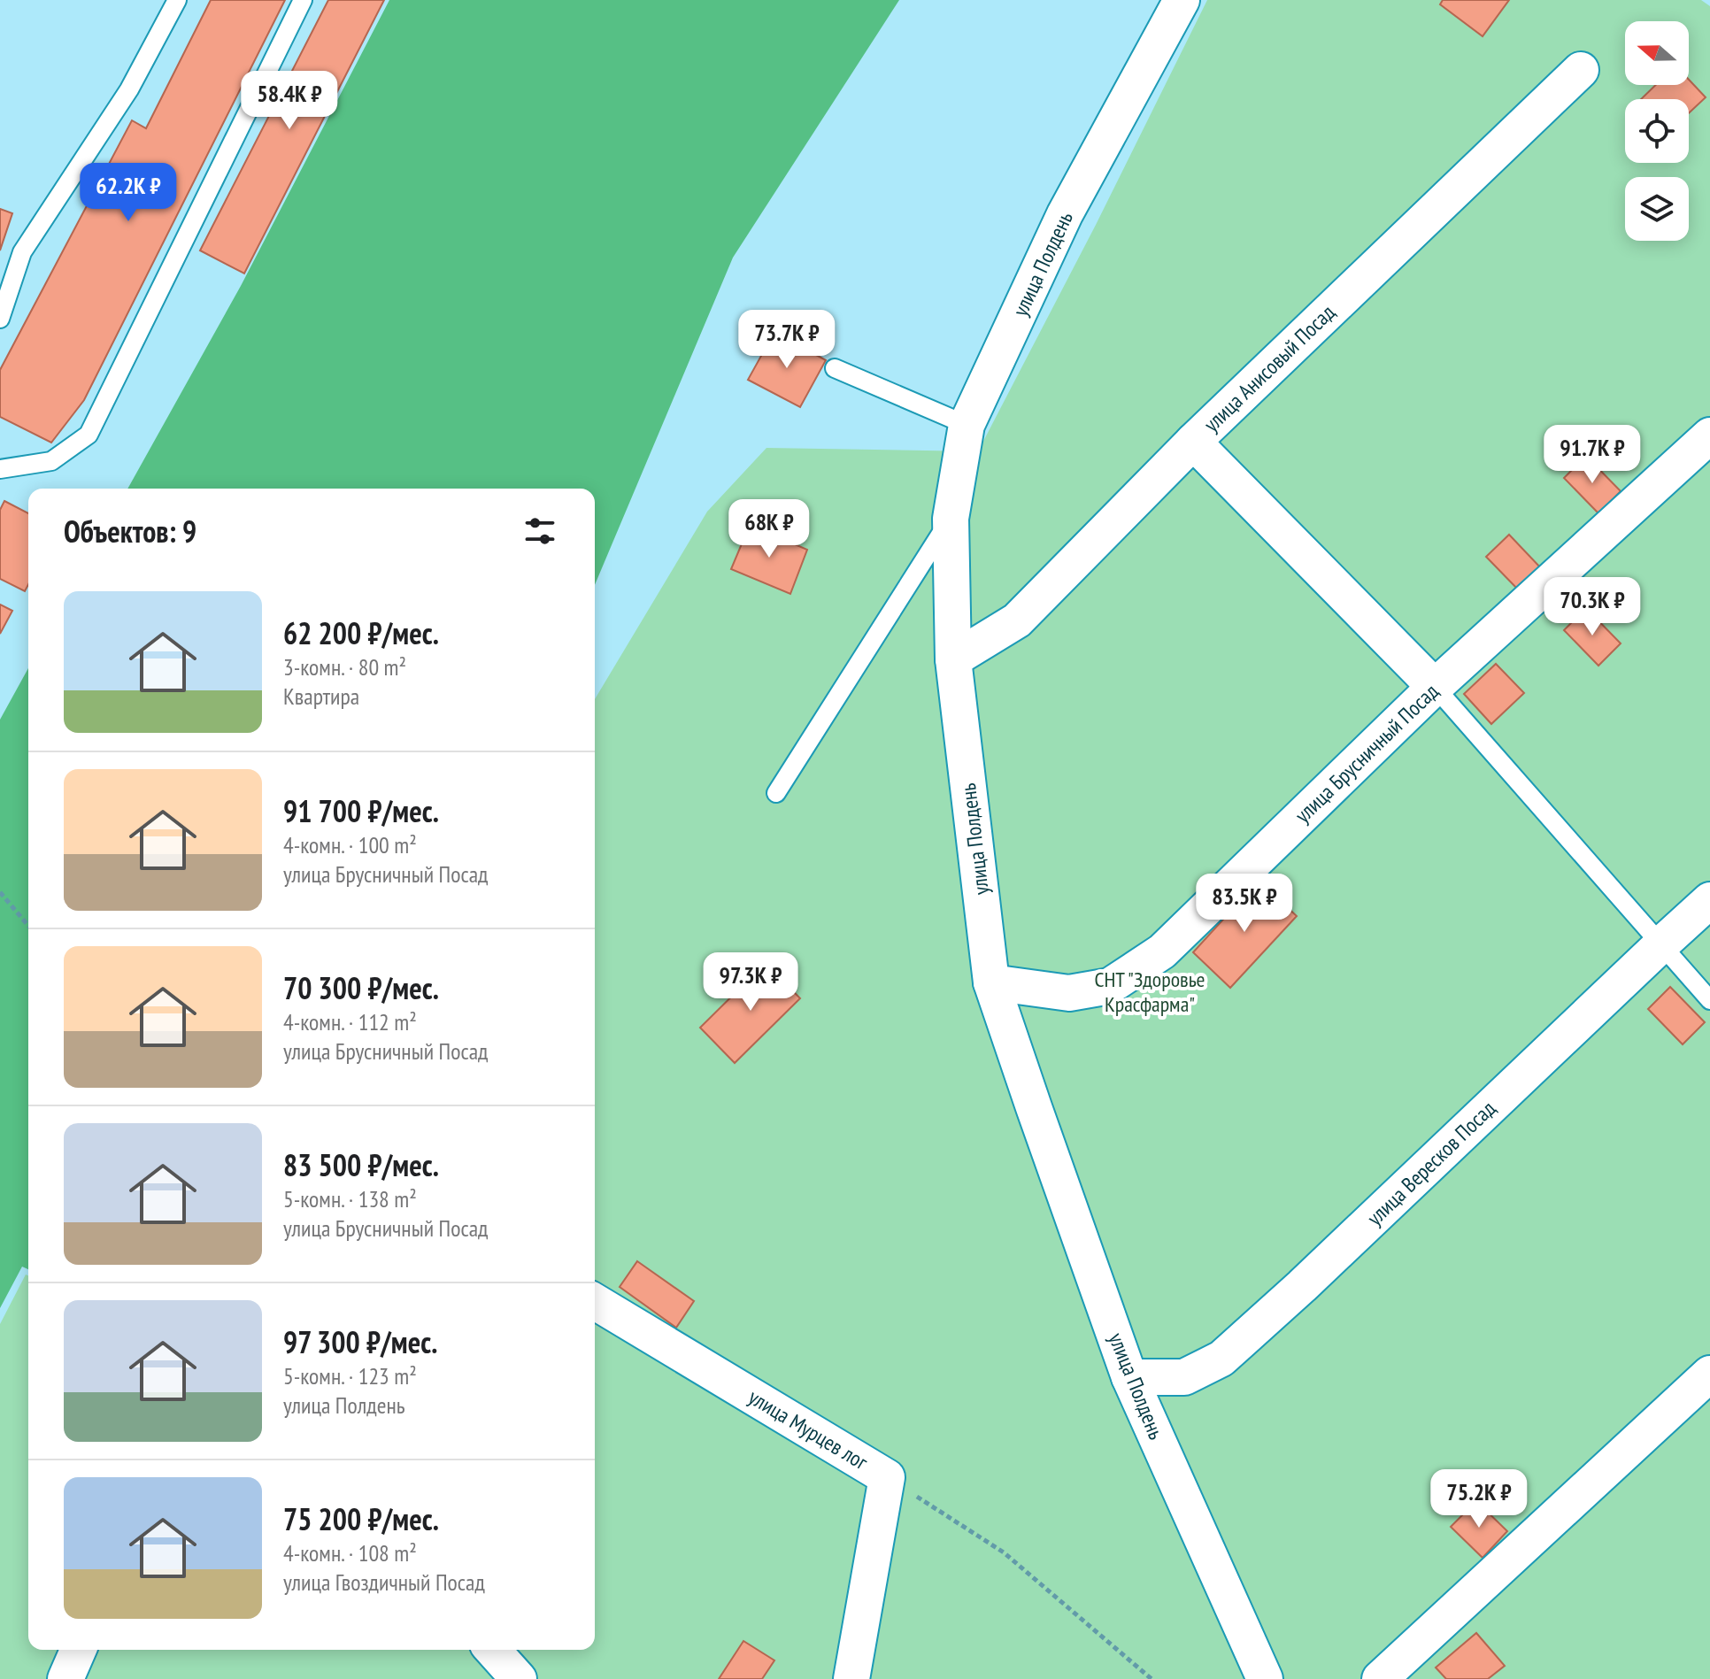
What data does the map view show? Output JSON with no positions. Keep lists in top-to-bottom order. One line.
{"streets":{"street":["улица Полдень","улица Анисовый Посад","улица Брусничный Посад","улица Вересков Посад","улица Мурцев лог"]},"crossings":[["улица Полдень","улица Анисовый Посад"],["улица Полдень","улица Брусничный Посад"],["улица Полдень","улица Вересков Посад"]],"parks":["СНТ \"Здоровье Красфарма\""],"north":"left","page":{"price":["58.4K ₽","62.2K ₽","73.7K ₽","91.7K ₽","68K ₽","70.3K ₽","83.5K ₽","97.3K ₽","75.2K ₽"],"heading":"Объектов: 9","list":[{"name":"62 200 ₽/мес.","note":"3-комн. · 80 m² · Квартира"},{"name":"91 700 ₽/мес.","note":"4-комн. · 100 m² · улица Брусничный Посад"},{"name":"70 300 ₽/мес.","note":"4-комн. · 112 m² · улица Брусничный Посад"},{"name":"83 500 ₽/мес.","note":"5-комн. · 138 m² · улица Брусничный Посад"},{"name":"97 300 ₽/мес.","note":"5-комн. · 123 m² · улица Полдень"},{"name":"75 200 ₽/мес.","note":"4-комн. · 108 m² · улица Гвоздичный Посад"}]}}
